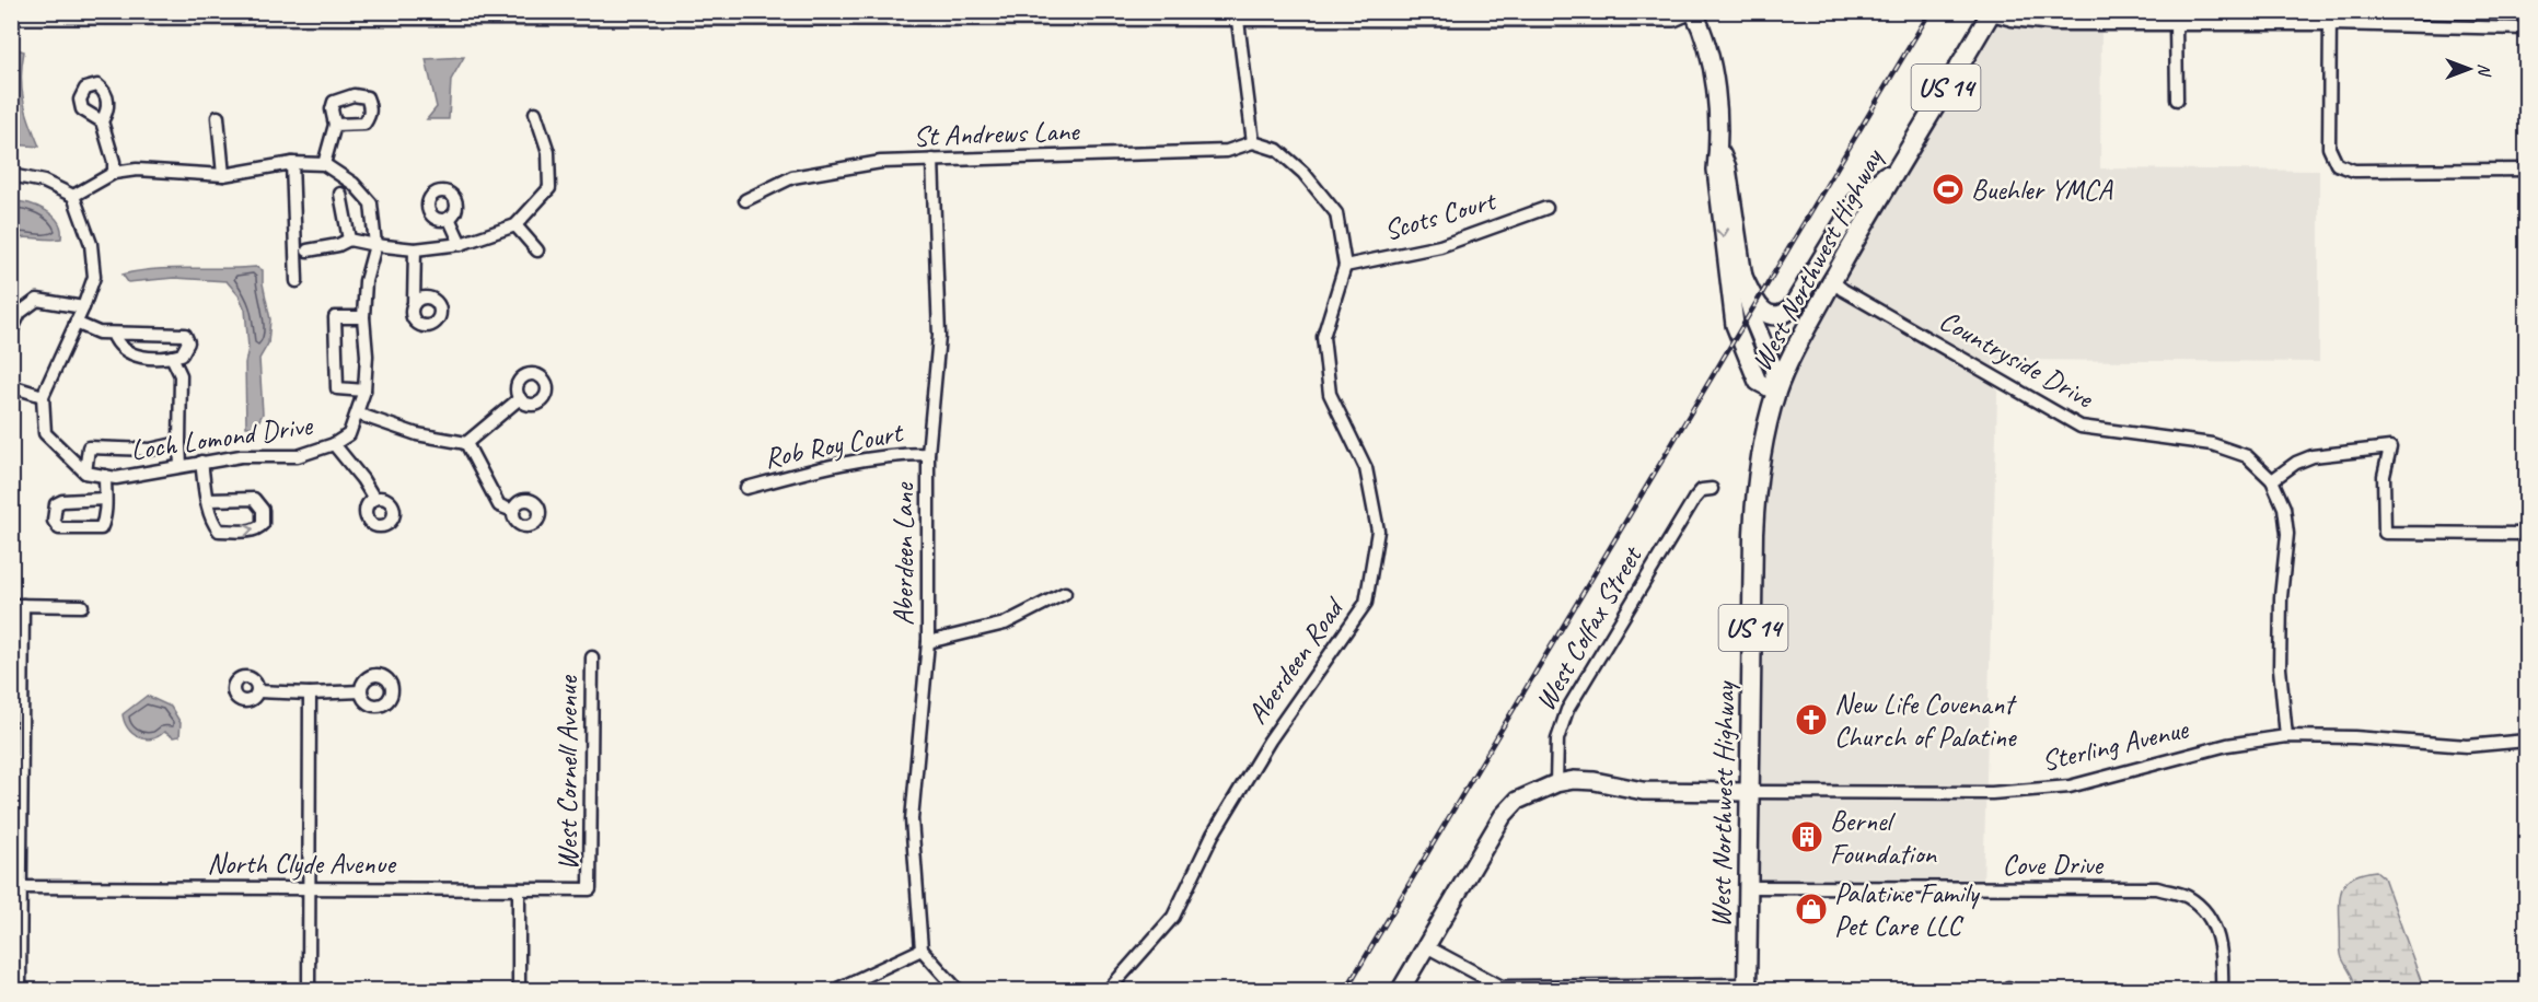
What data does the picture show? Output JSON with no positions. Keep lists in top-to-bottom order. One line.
{"streets":{"main road":["US 14","West Northwest Highway","Sterling Avenue"],"street":["St Andrews Lane","Scots Court","Countryside Drive","Loch Lomond Drive","Rob Roy Court","Aberdeen Lane","West Colfax Street","Aberdeen Road","West Cornell Avenue","North Clyde Avenue","Cove Drive"]},"crossings":[["St Andrews Lane","Aberdeen Lane"],["St Andrews Lane","Aberdeen Road"],["Scots Court","Aberdeen Road"],["West Northwest Highway","Countryside Drive"],["West Northwest Highway","Sterling Avenue"],["West Northwest Highway","Cove Drive"],["Countryside Drive","Sterling Avenue"],["Rob Roy Court","Aberdeen Lane"],["West Colfax Street","Sterling Avenue"],["West Cornell Avenue","North Clyde Avenue"]],"places":{"sports":["Buehler YMCA"],"church":["New Life Covenant Church of Palatine"],"building":["Bernel Foundation"],"shop":["Palatine Family Pet Care LLC"]},"north":"right"}
